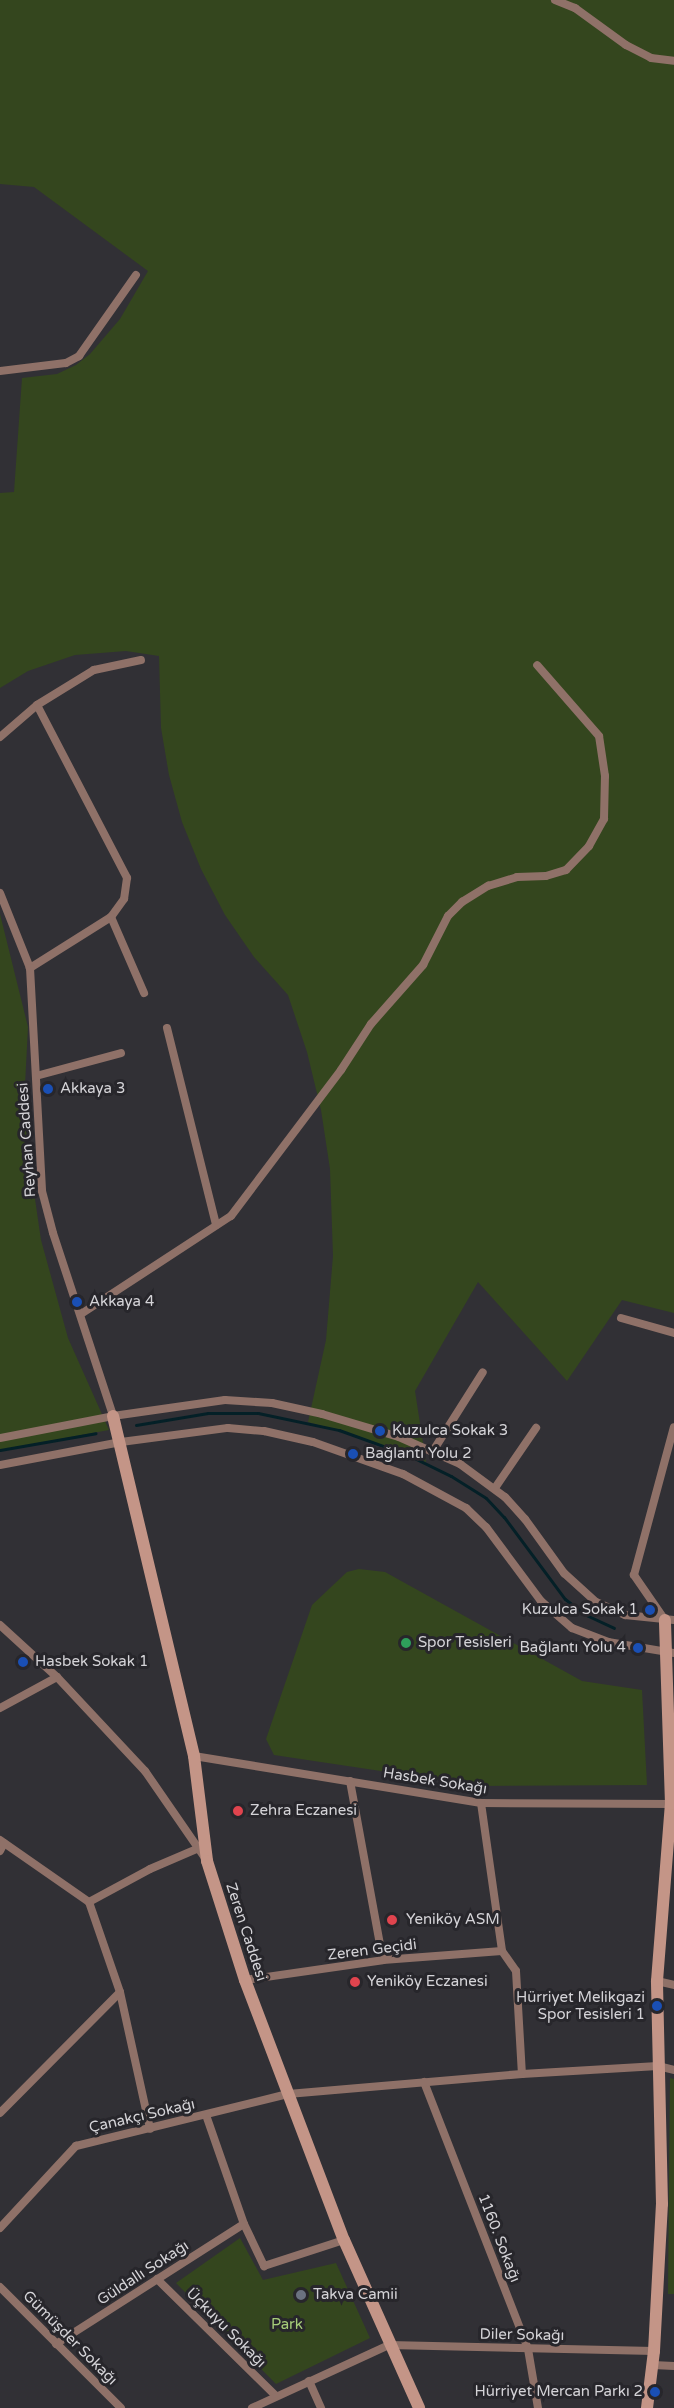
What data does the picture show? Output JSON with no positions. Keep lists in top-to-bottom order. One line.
{"streets":{"street":["Reyhan Caddesi","Hasbek Sokağı","Zeren Caddesi","Zeren Geçidi","Çanakçı Sokağı","1160. Sokağı","Güldallı Sokağı","Üçkuyu Sokağı","Diler Sokağı","Gümüşder Sokağı"]},"crossings":[["Reyhan Caddesi","Zeren Caddesi"],["Hasbek Sokağı","Zeren Caddesi"],["Zeren Caddesi","Zeren Geçidi"],["Zeren Caddesi","Çanakçı Sokağı"],["Zeren Caddesi","Diler Sokağı"],["Çanakçı Sokağı","1160. Sokağı"],["1160. Sokağı","Diler Sokağı"],["Güldallı Sokağı","Üçkuyu Sokağı"],["Güldallı Sokağı","Gümüşder Sokağı"]],"parks":["Park"],"places":["Akkaya 3","Akkaya 4","Kuzulca Sokak 3","Bağlantı Yolu 2","Kuzulca Sokak 1","Spor Tesisleri","Bağlantı Yolu 4","Hasbek Sokak 1","Zehra Eczanesi","Yeniköy ASM","Yeniköy Eczanesi","Hürriyet Melikgazi Spor Tesisleri 1","Takva Camii","Hürriyet Mercan Parkı 2"]}
